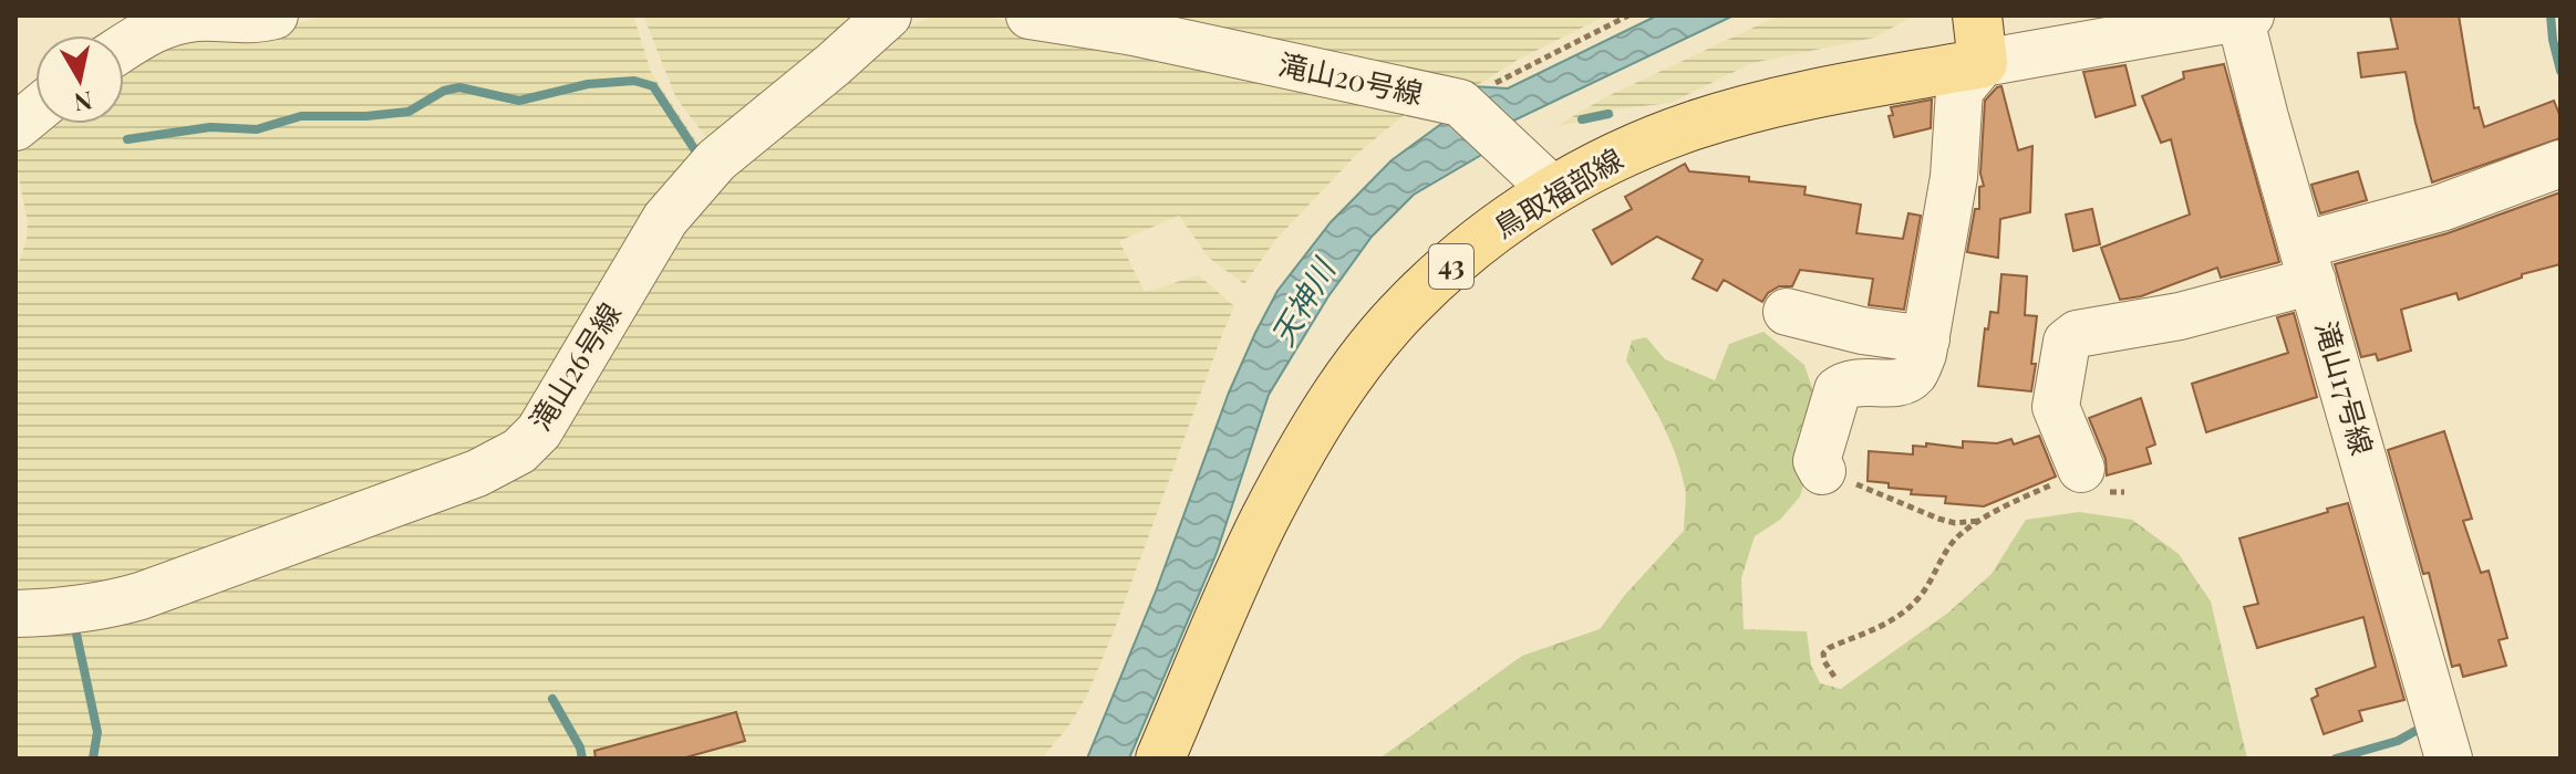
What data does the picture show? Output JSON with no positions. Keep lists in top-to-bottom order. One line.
{"streets":{"main road":["鳥取福部線","43"],"street":["滝山20号線","滝山26号線","滝山17号線"]},"water":["天神川"],"north":"bottom"}
